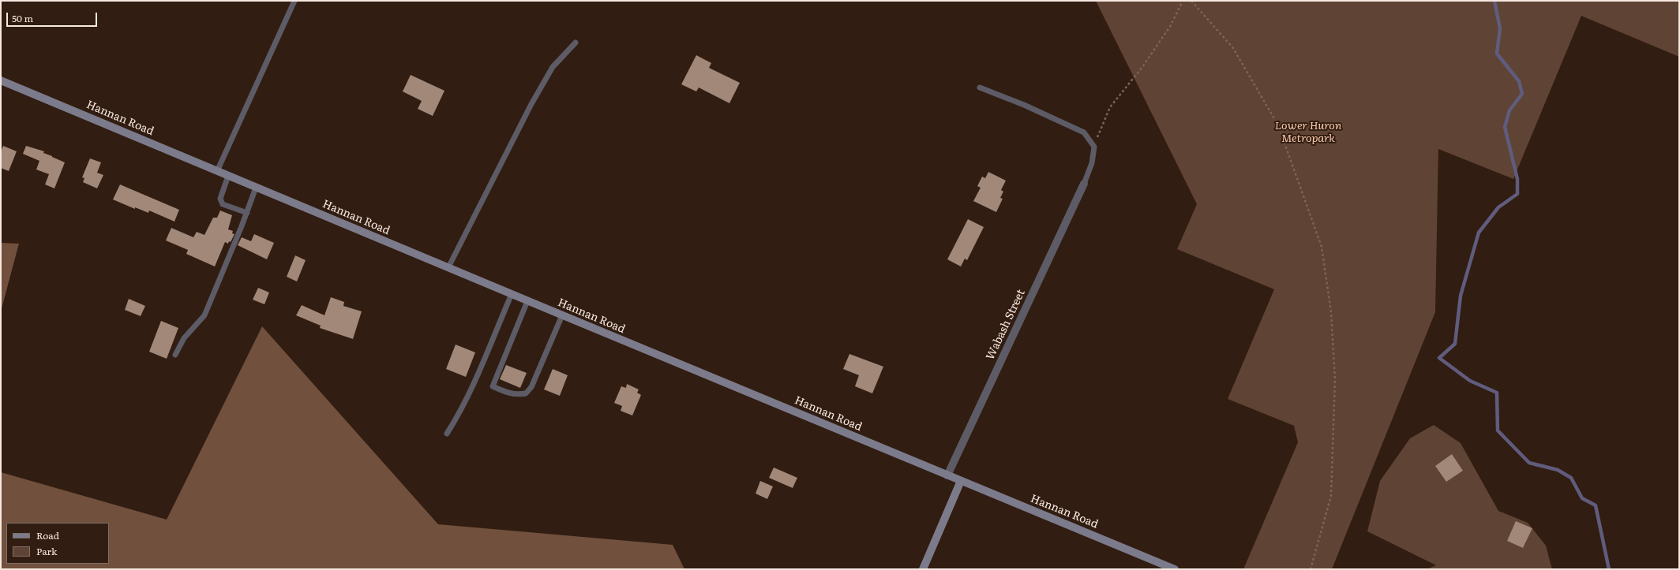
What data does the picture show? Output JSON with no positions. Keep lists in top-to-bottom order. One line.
{"streets":{"street":["Hannan Road","Wabash Street"]},"crossings":[["Hannan Road","Wabash Street"]],"parks":["Lower Huron Metropark"],"legend":["Road","Park"],"scale_bar":"50 m"}
